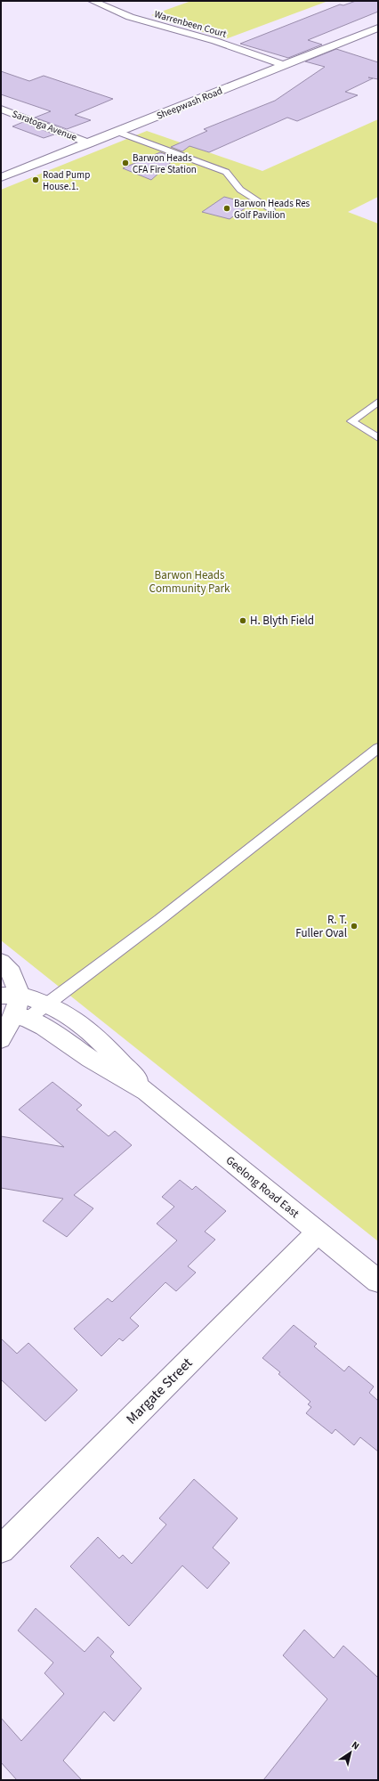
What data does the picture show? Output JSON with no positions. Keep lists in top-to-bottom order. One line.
{"streets":{"street":["Warrenbeen Court","Sheepwash Road","Saratoga Avenue","Geelong Road East","Margate Street"]},"crossings":[["Warrenbeen Court","Sheepwash Road"],["Sheepwash Road","Saratoga Avenue"],["Geelong Road East","Margate Street"]],"parks":["Barwon Heads Community Park"],"places":["Barwon Heads CFA Fire Station","Road Pump House.1.","Barwon Heads Res Golf Pavilion","H. Blyth Field","R. T. Fuller Oval"],"north":"top right"}
